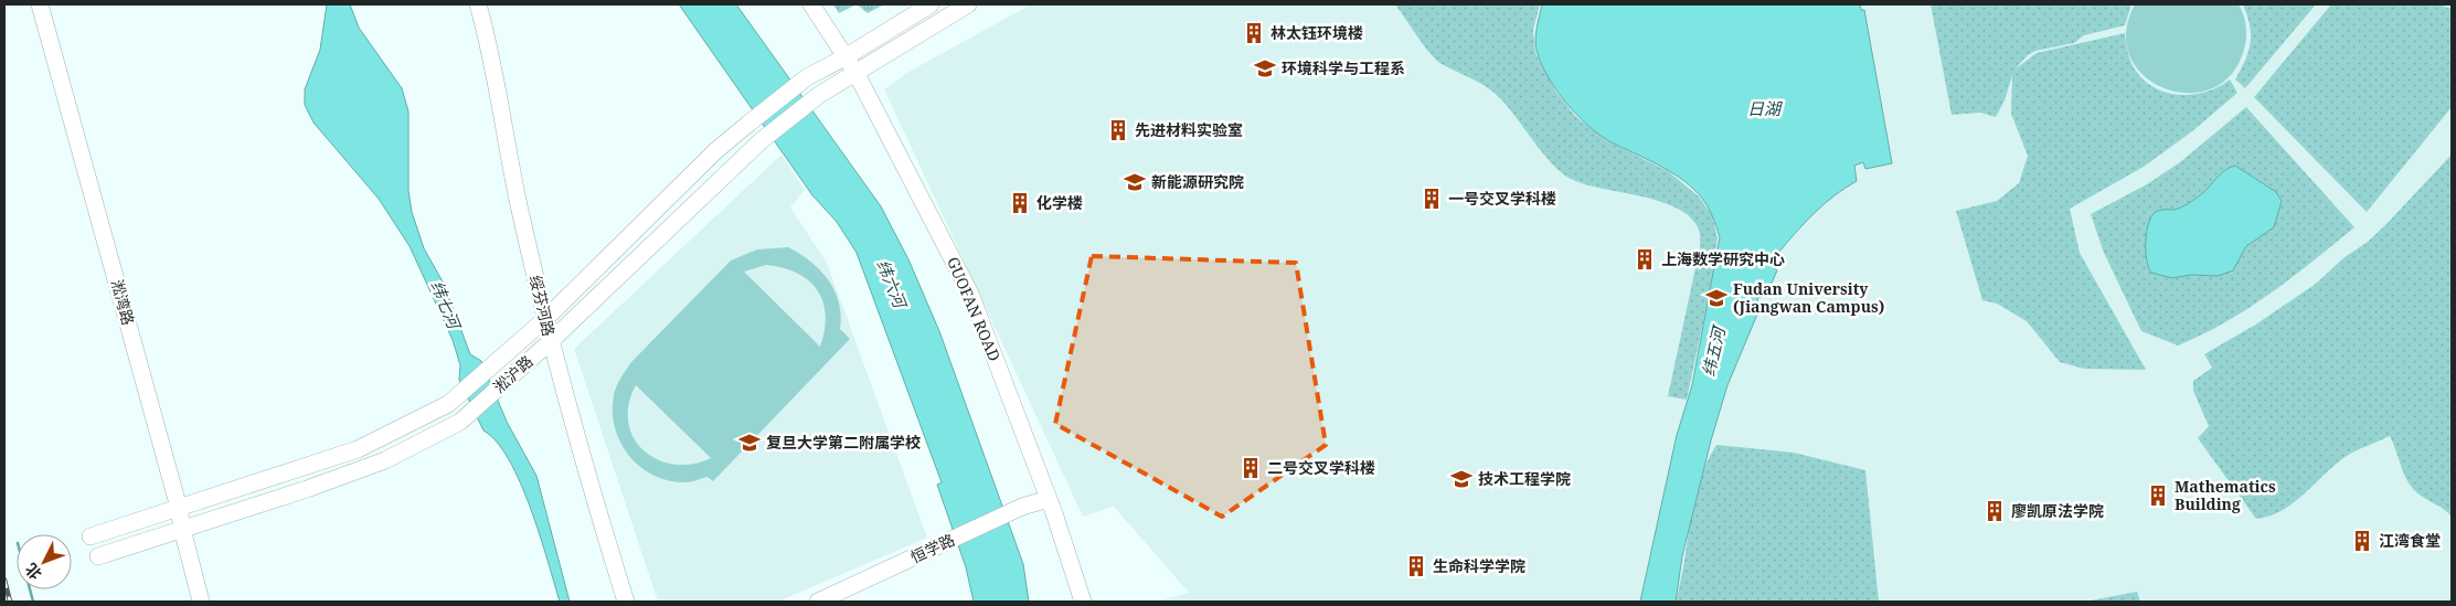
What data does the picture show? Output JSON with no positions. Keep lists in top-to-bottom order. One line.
{"streets":{"street":["淞湾路","绥芬河路","GUOFAN ROAD","淞沪路","恒学路"]},"crossings":[["淞湾路","淞沪路"],["绥芬河路","淞沪路"],["GUOFAN ROAD","淞沪路"],["GUOFAN ROAD","恒学路"]],"water":["日湖","纬六河","纬七河","纬五河"],"places":{"building":["林太钰环境楼","先进材料实验室","一号交叉学科楼","化学楼","上海数学研究中心","二号交叉学科楼","Mathematics Building","廖凯原法学院","江湾食堂","生命科学学院"],"school or university":["环境科学与工程系","新能源研究院","Fudan University (Jiangwan Campus)","复旦大学第二附属学校","技术工程学院"]},"north":"bottom left"}
